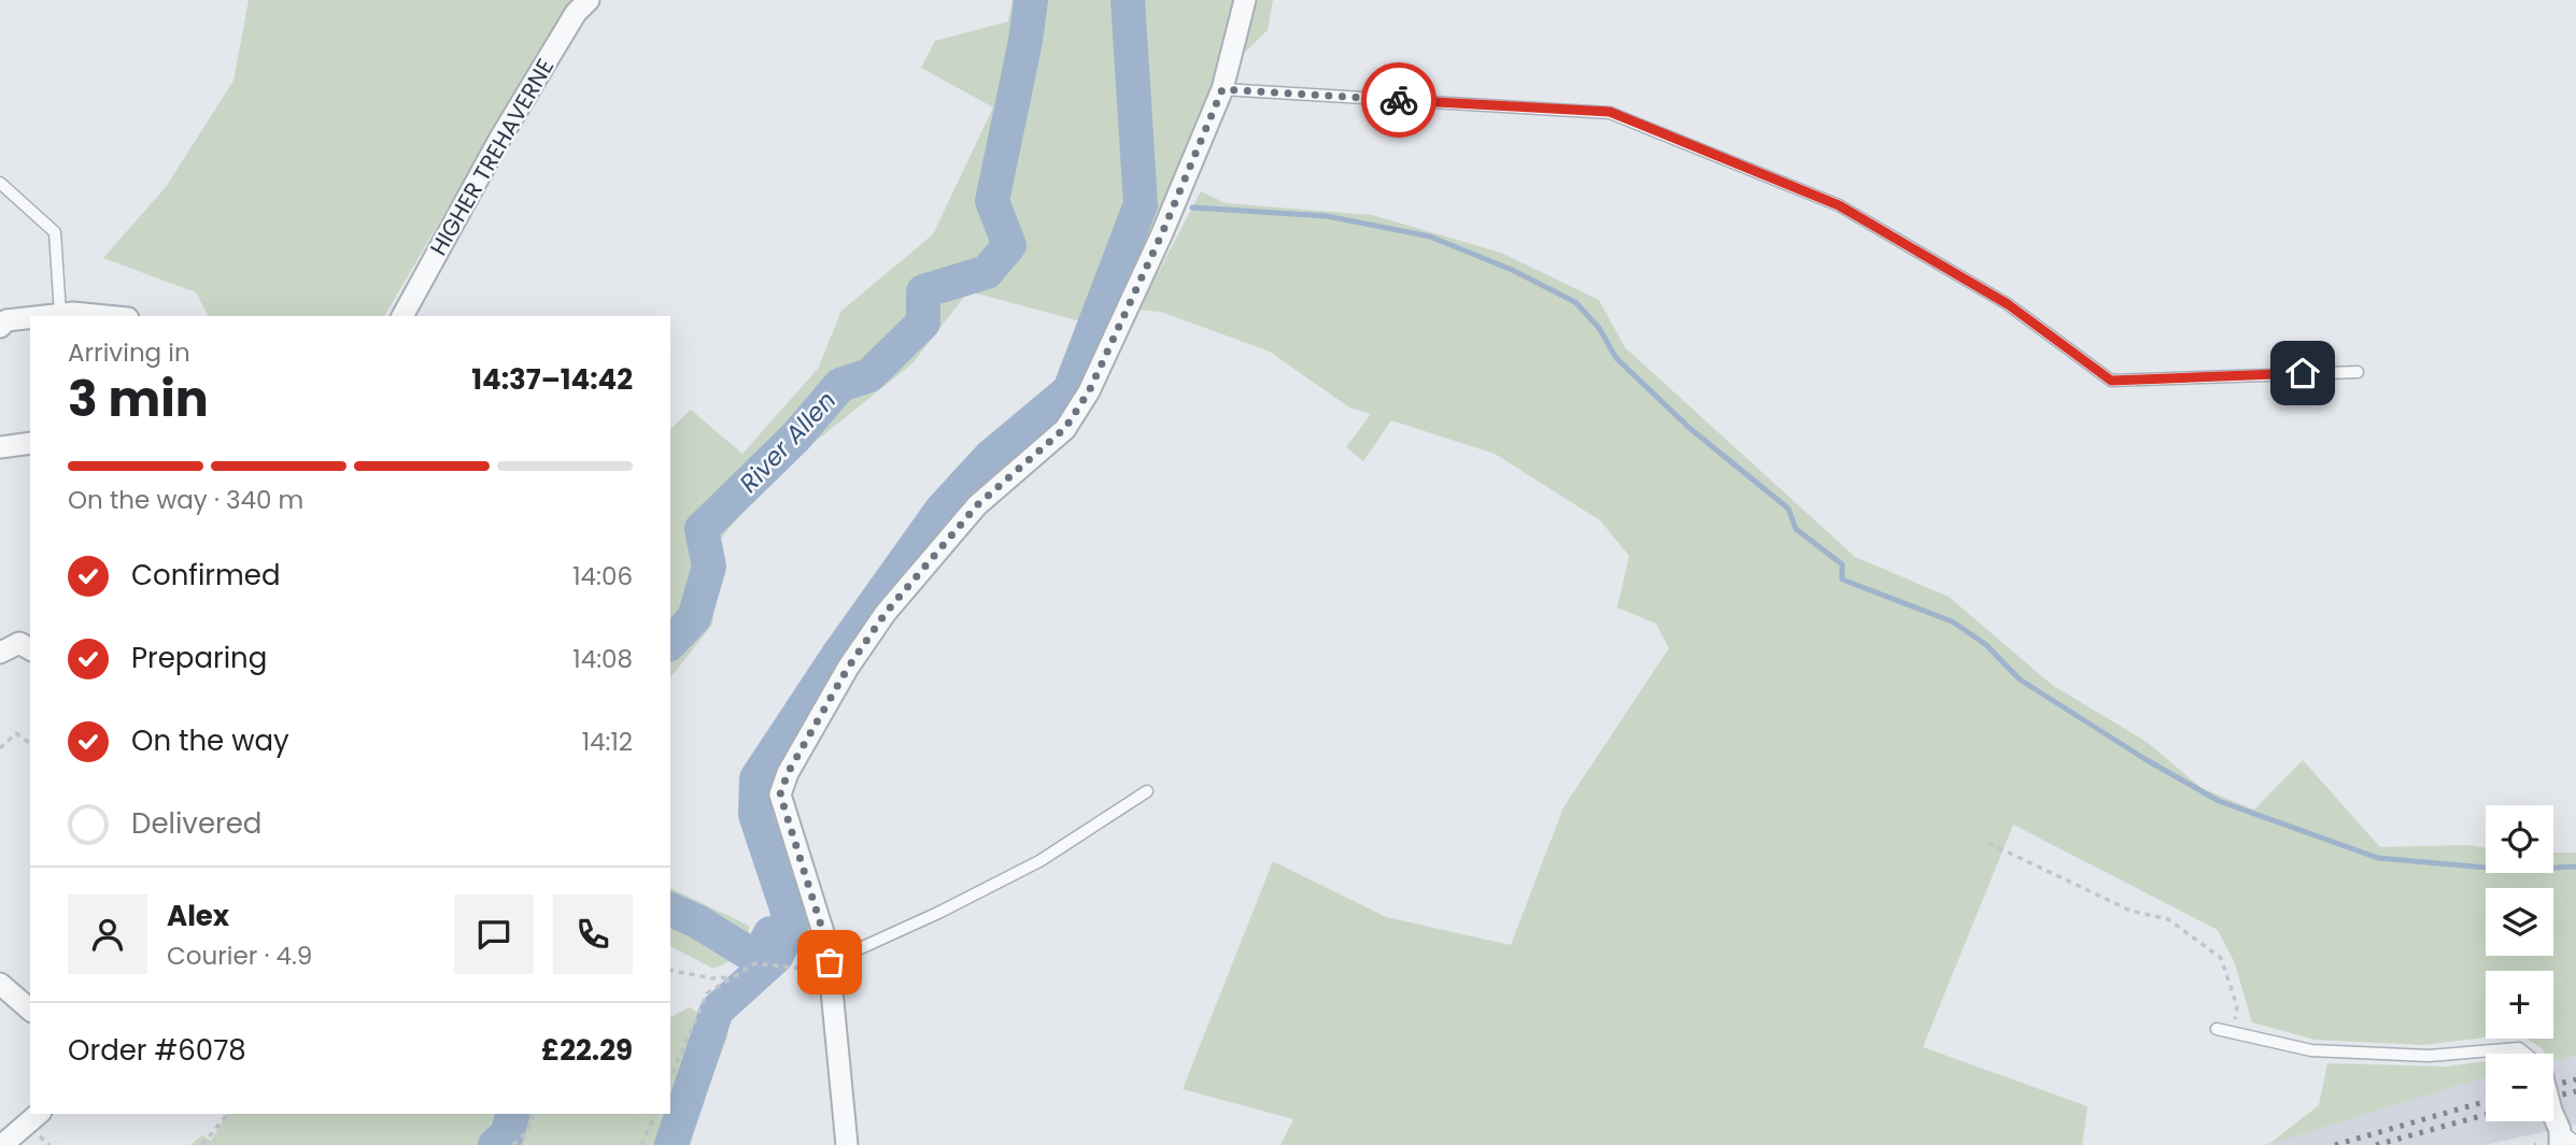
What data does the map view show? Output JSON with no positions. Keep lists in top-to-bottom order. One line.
{"streets":{"street":["HIGHER TREHAVERNE"]},"water":["River Allen"],"page":{"heading":["3 min","Arriving in","14:37–14:42"],"panel":["Alex","Courier · 4.9","Order #6078","£22.29"],"bar":"On the way · 340 m","list":[["Confirmed","14:06"],["Preparing","14:08"],["On the way","14:12"],"Delivered"],"map_buttons":["+","−"]}}
